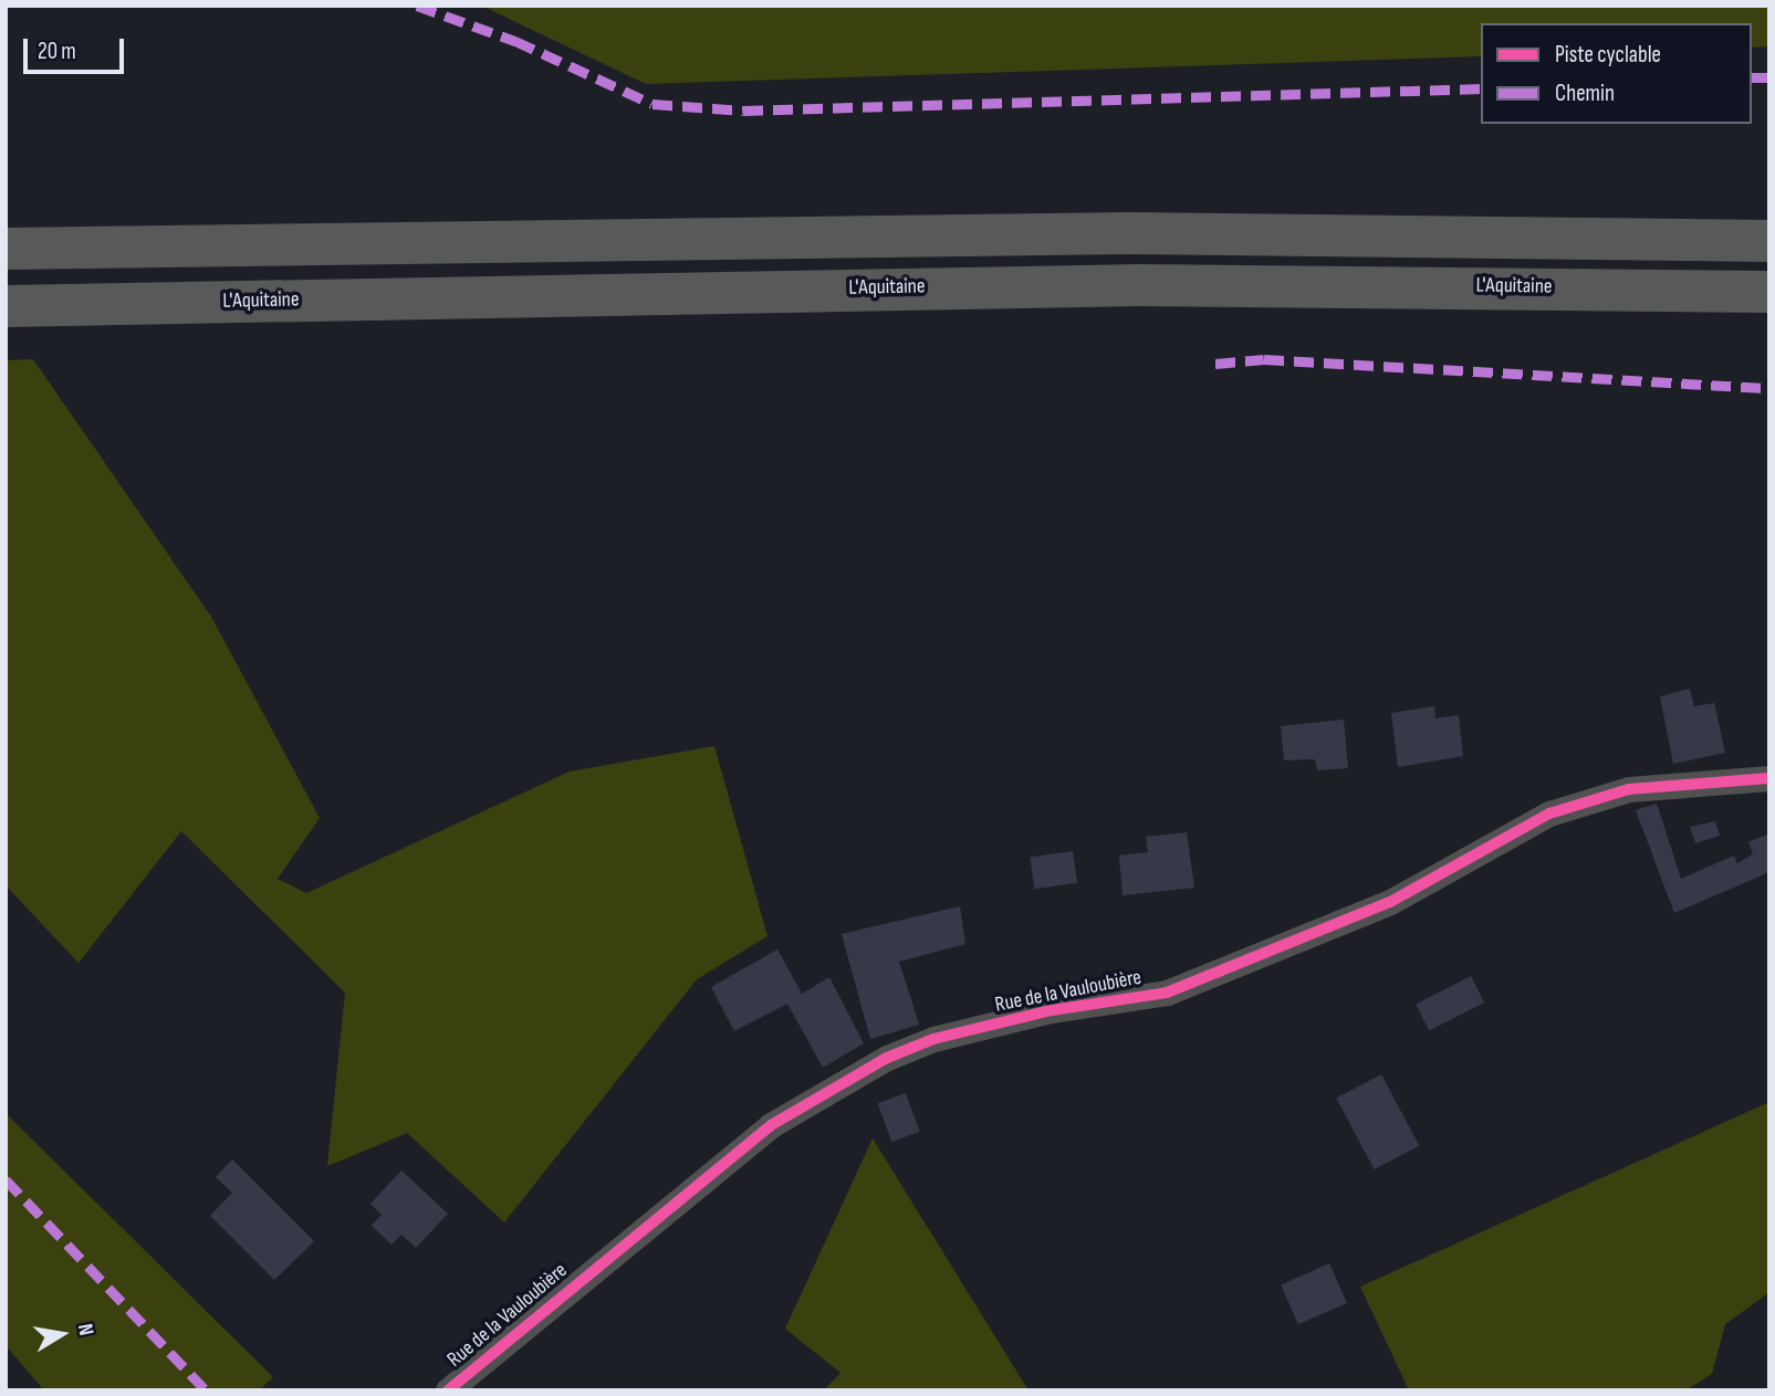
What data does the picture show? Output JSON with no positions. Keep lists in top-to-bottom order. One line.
{"streets":{"highway":["L'Aquitaine"],"street":["Rue de la Vauloubière"]},"legend":["Piste cyclable","Chemin"],"scale_bar":"20 m","north":"right"}
